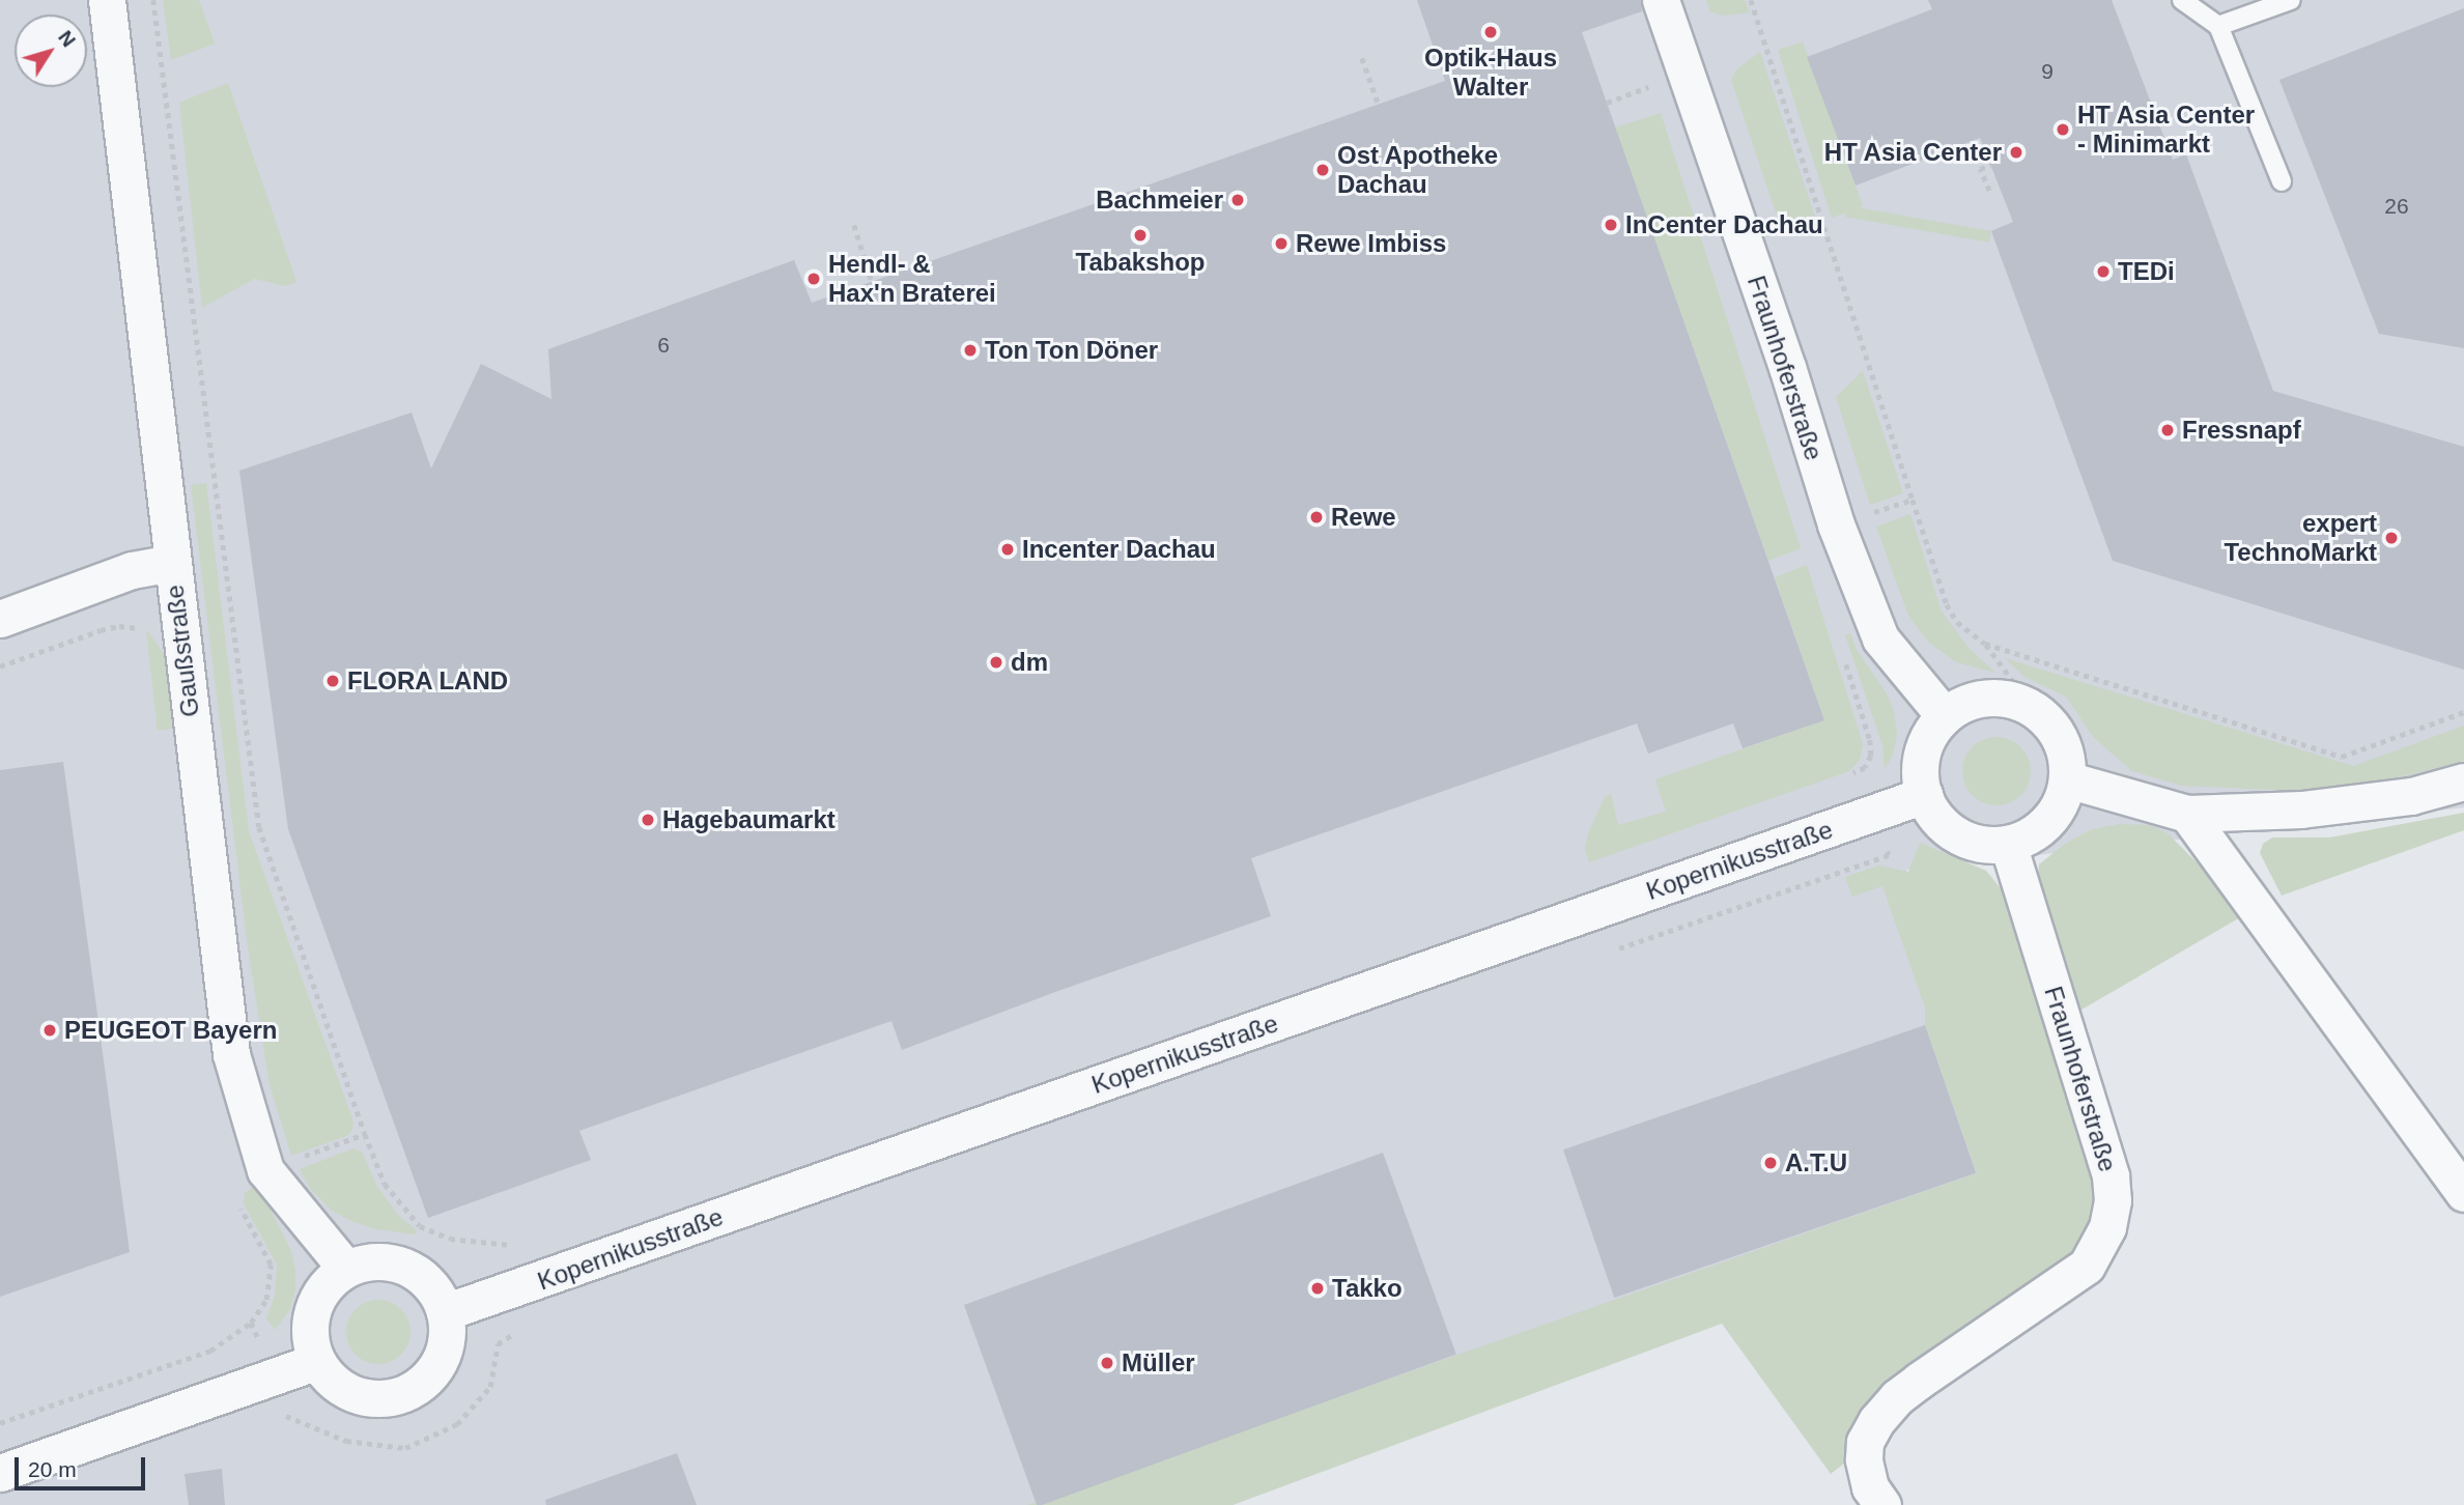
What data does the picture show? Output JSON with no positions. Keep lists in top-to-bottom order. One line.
{"streets":{"street":["Fraunhoferstraße","Gaußstraße","Kopernikusstraße"]},"crossings":[["Fraunhoferstraße","Kopernikusstraße"],["Gaußstraße","Kopernikusstraße"]],"places":["Optik-Haus Walter","HT Asia Center - Minimarkt","HT Asia Center","Ost Apotheke Dachau","Bachmeier","InCenter Dachau","Tabakshop","Rewe Imbiss","TEDi","Hendl- & Hax'n Braterei","Ton Ton Döner","Fressnapf","Rewe","expert TechnoMarkt","Incenter Dachau","dm","FLORA LAND","Hagebaumarkt","PEUGEOT Bayern","A.T.U","Takko","Müller"],"house_numbers":["9","26","6"],"scale_bar":"20 m","north":"top right"}
